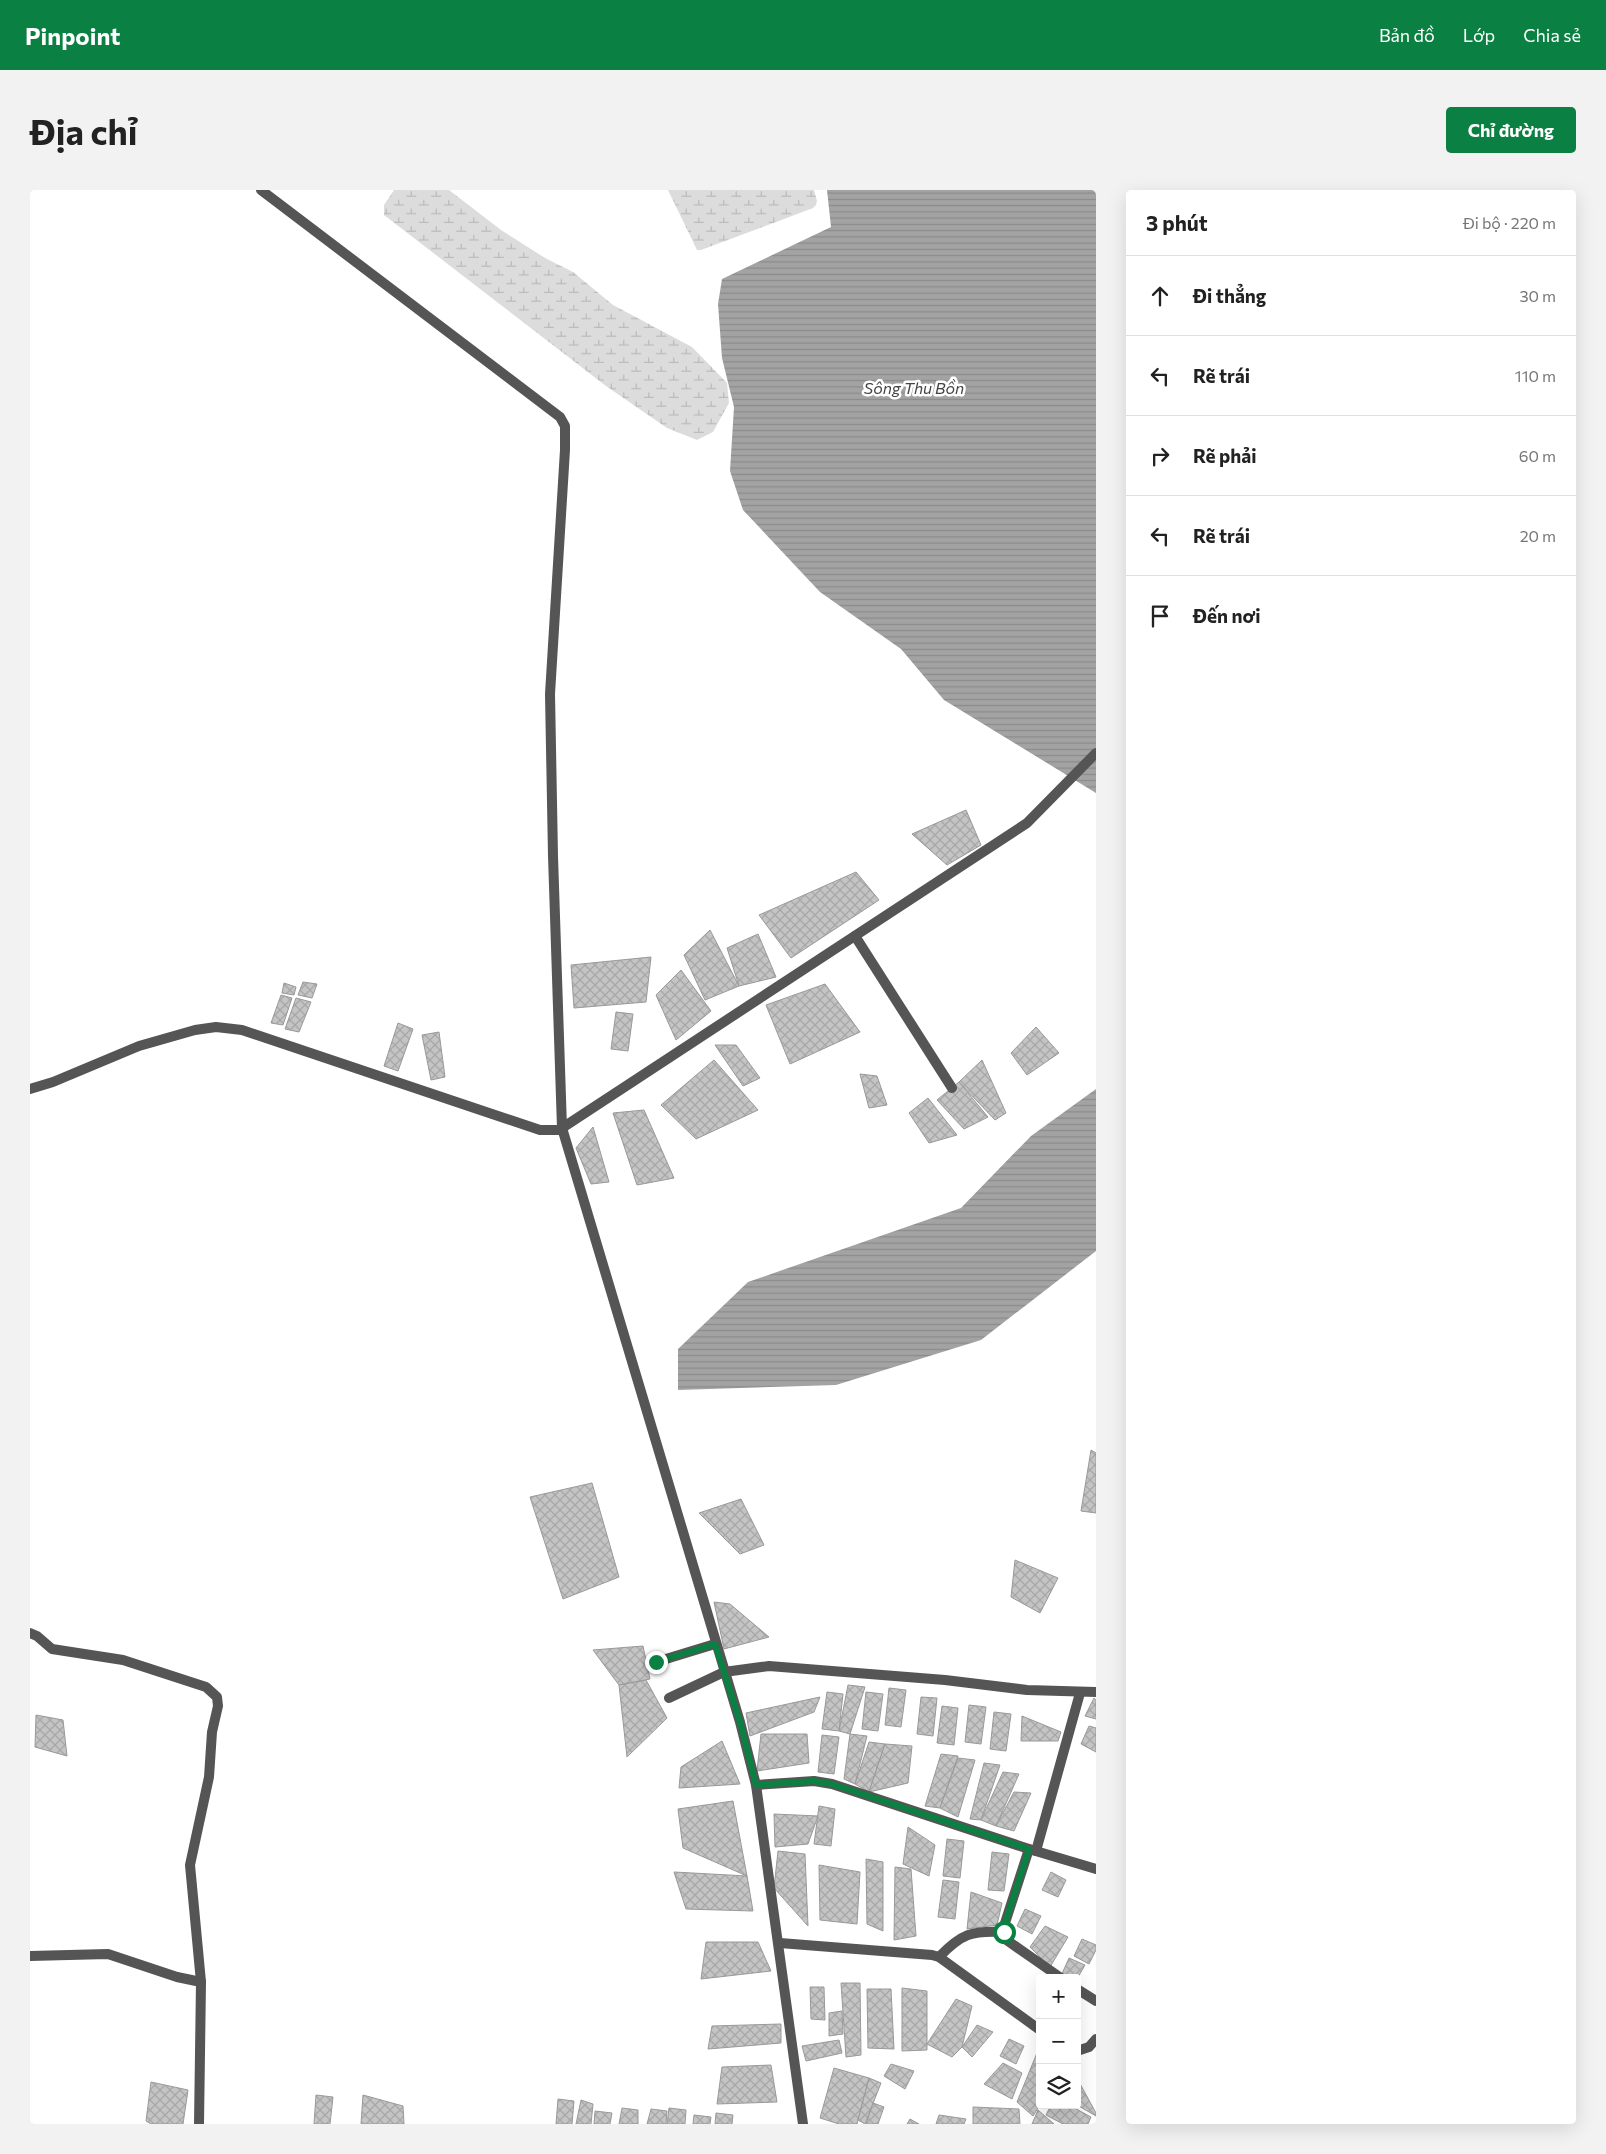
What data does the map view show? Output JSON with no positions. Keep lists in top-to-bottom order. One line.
{"water":["Sông Thu Bồn"],"page":{"header":"Pinpoint","nav":["Bản đồ","Lớp","Chia sẻ"],"buttons":"Chỉ đường","title":"Địa chỉ","heading":["3 phút","Đi bộ · 220 m"],"list":[["Đi thẳng","30 m"],["Rẽ trái","110 m"],["Rẽ phải","60 m"],["Rẽ trái","20 m"],"Đến nơi"],"map_buttons":["+","−"]}}
